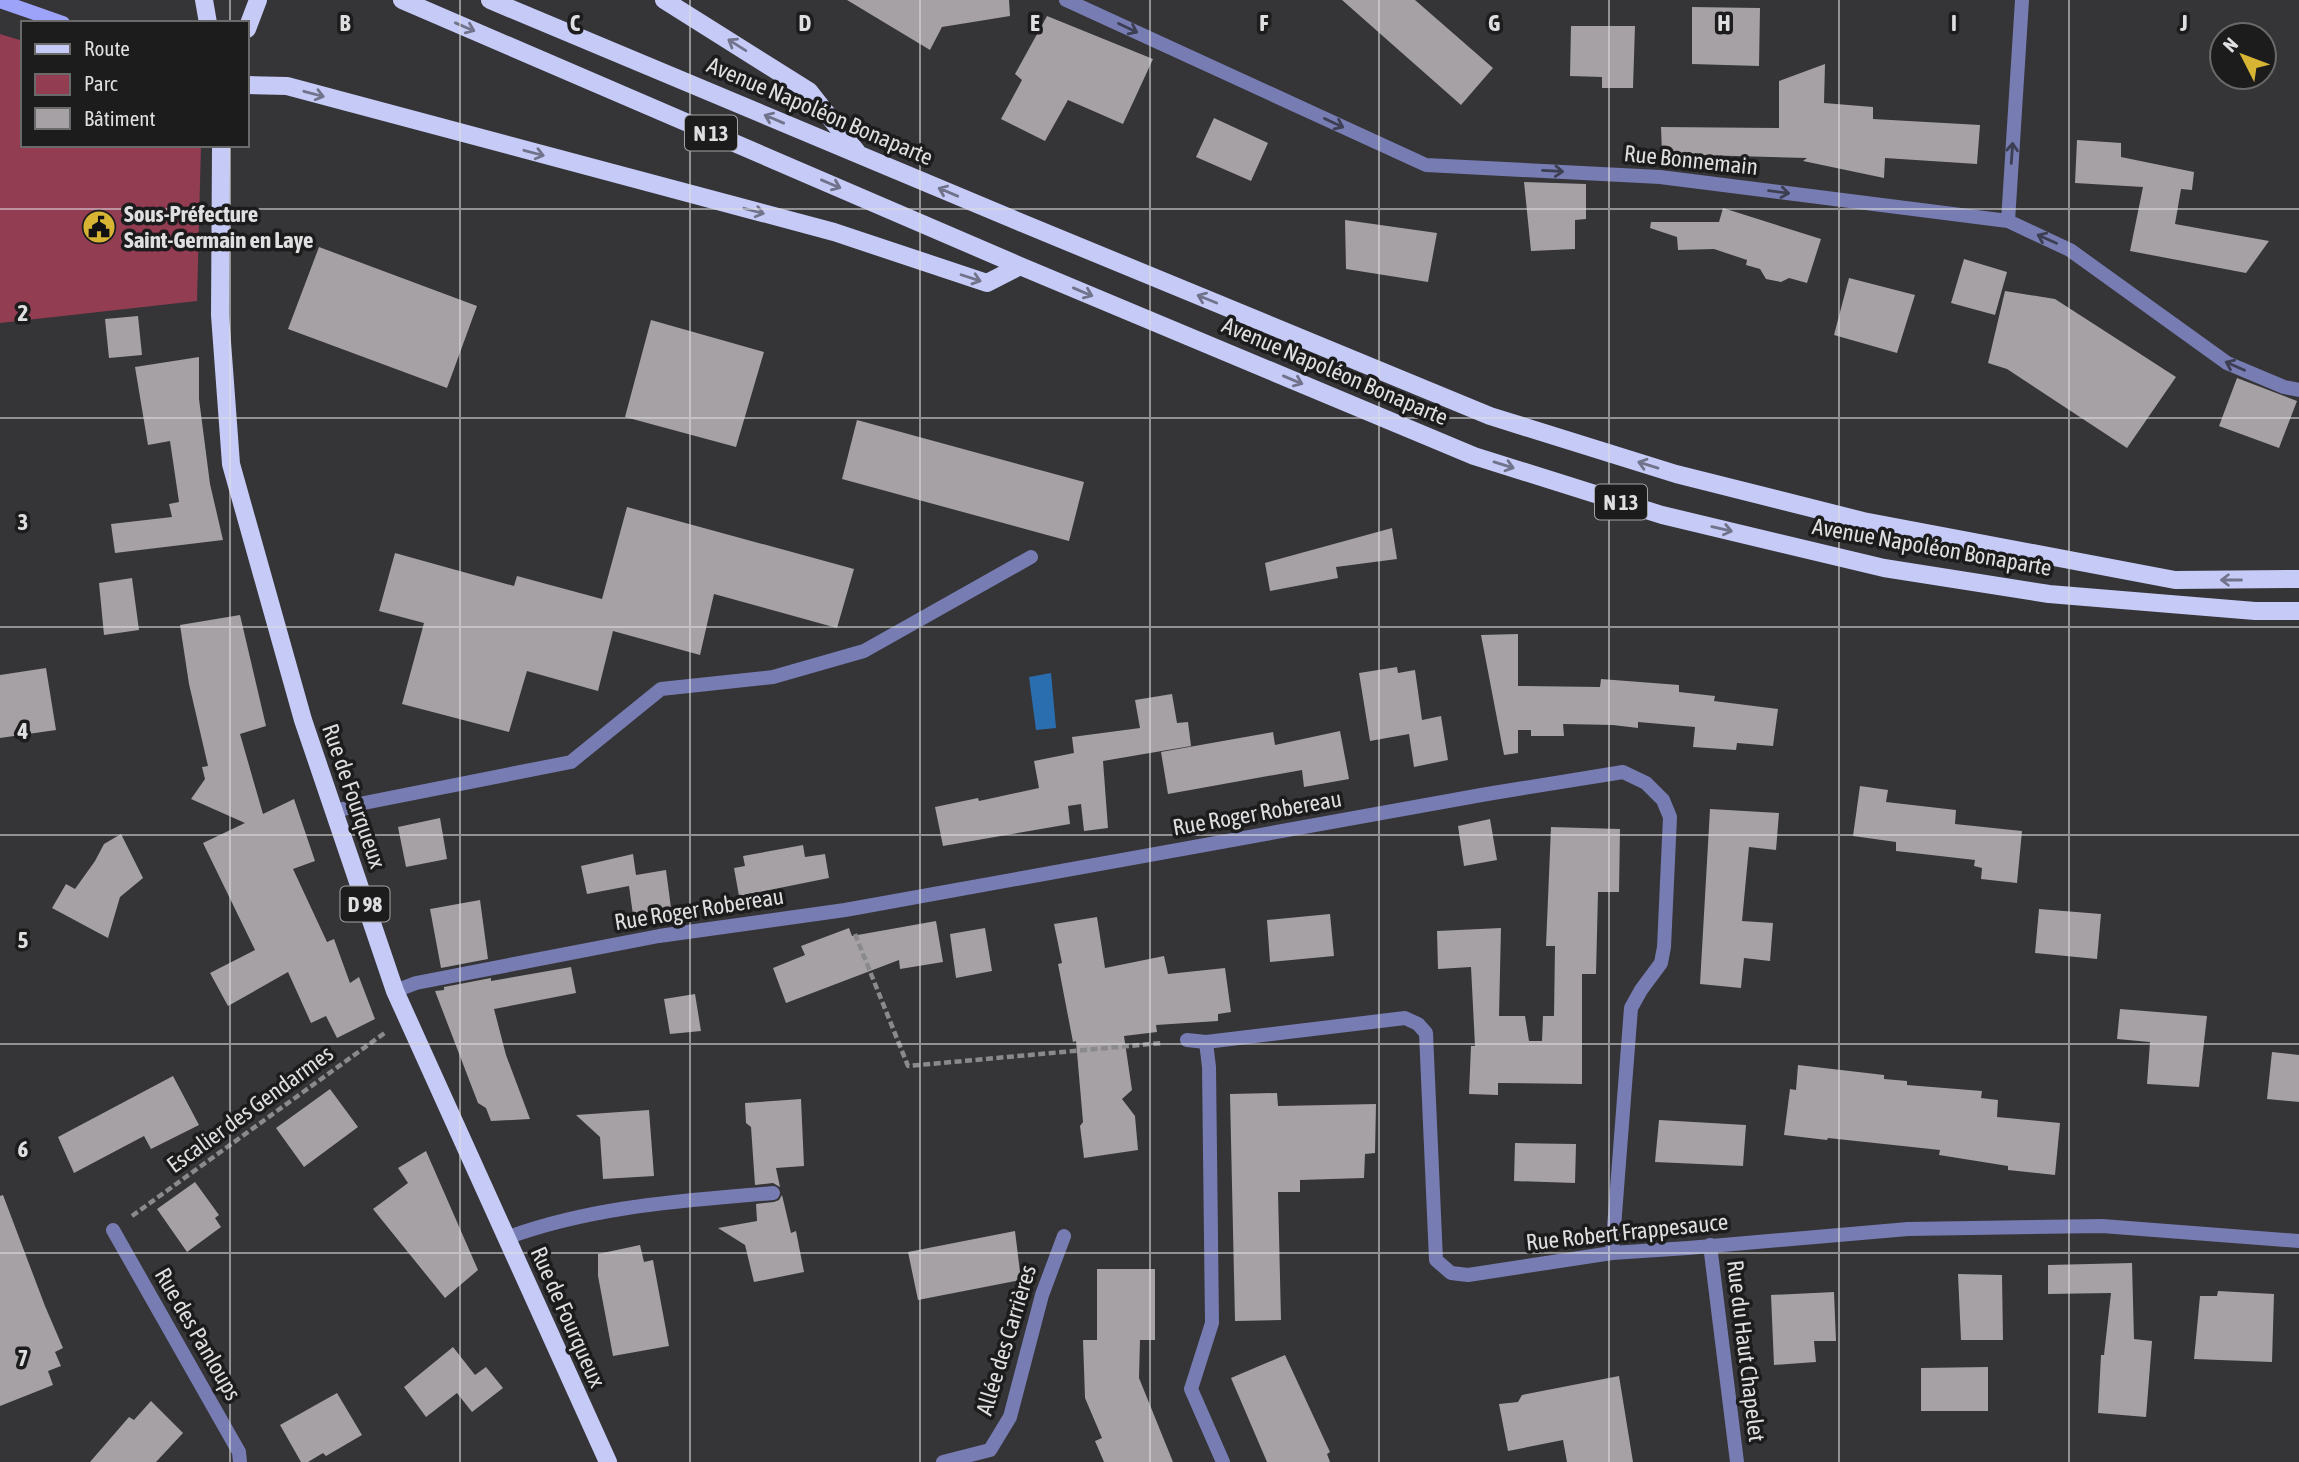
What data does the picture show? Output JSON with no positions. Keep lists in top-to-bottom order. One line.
{"streets":{"main road":["Avenue Napoléon Bonaparte","N 13","Rue de Fourqueux","D 98"],"street":["Rue Bonnemain","Rue Roger Robereau","Rue Robert Frappesauce","Rue des Panloups","Allée des Carrières","Rue du Haut Chapelet"],"path":["Escalier des Gendarmes"]},"crossings":[["Rue de Fourqueux","Rue Roger Robereau"],["Rue de Fourqueux","Escalier des Gendarmes"],["Rue Roger Robereau","Rue Robert Frappesauce"],["Escalier des Gendarmes","Rue des Panloups"],["Rue Robert Frappesauce","Rue du Haut Chapelet"]],"places":{"public building":["Sous-Préfecture Saint-Germain en Laye"]},"legend":["Route","Parc","Bâtiment"],"north":"top left","grid":{"columns":["B","C","D","E","F","G","H","I","J"],"rows":["2","3","4","5","6","7"]}}
